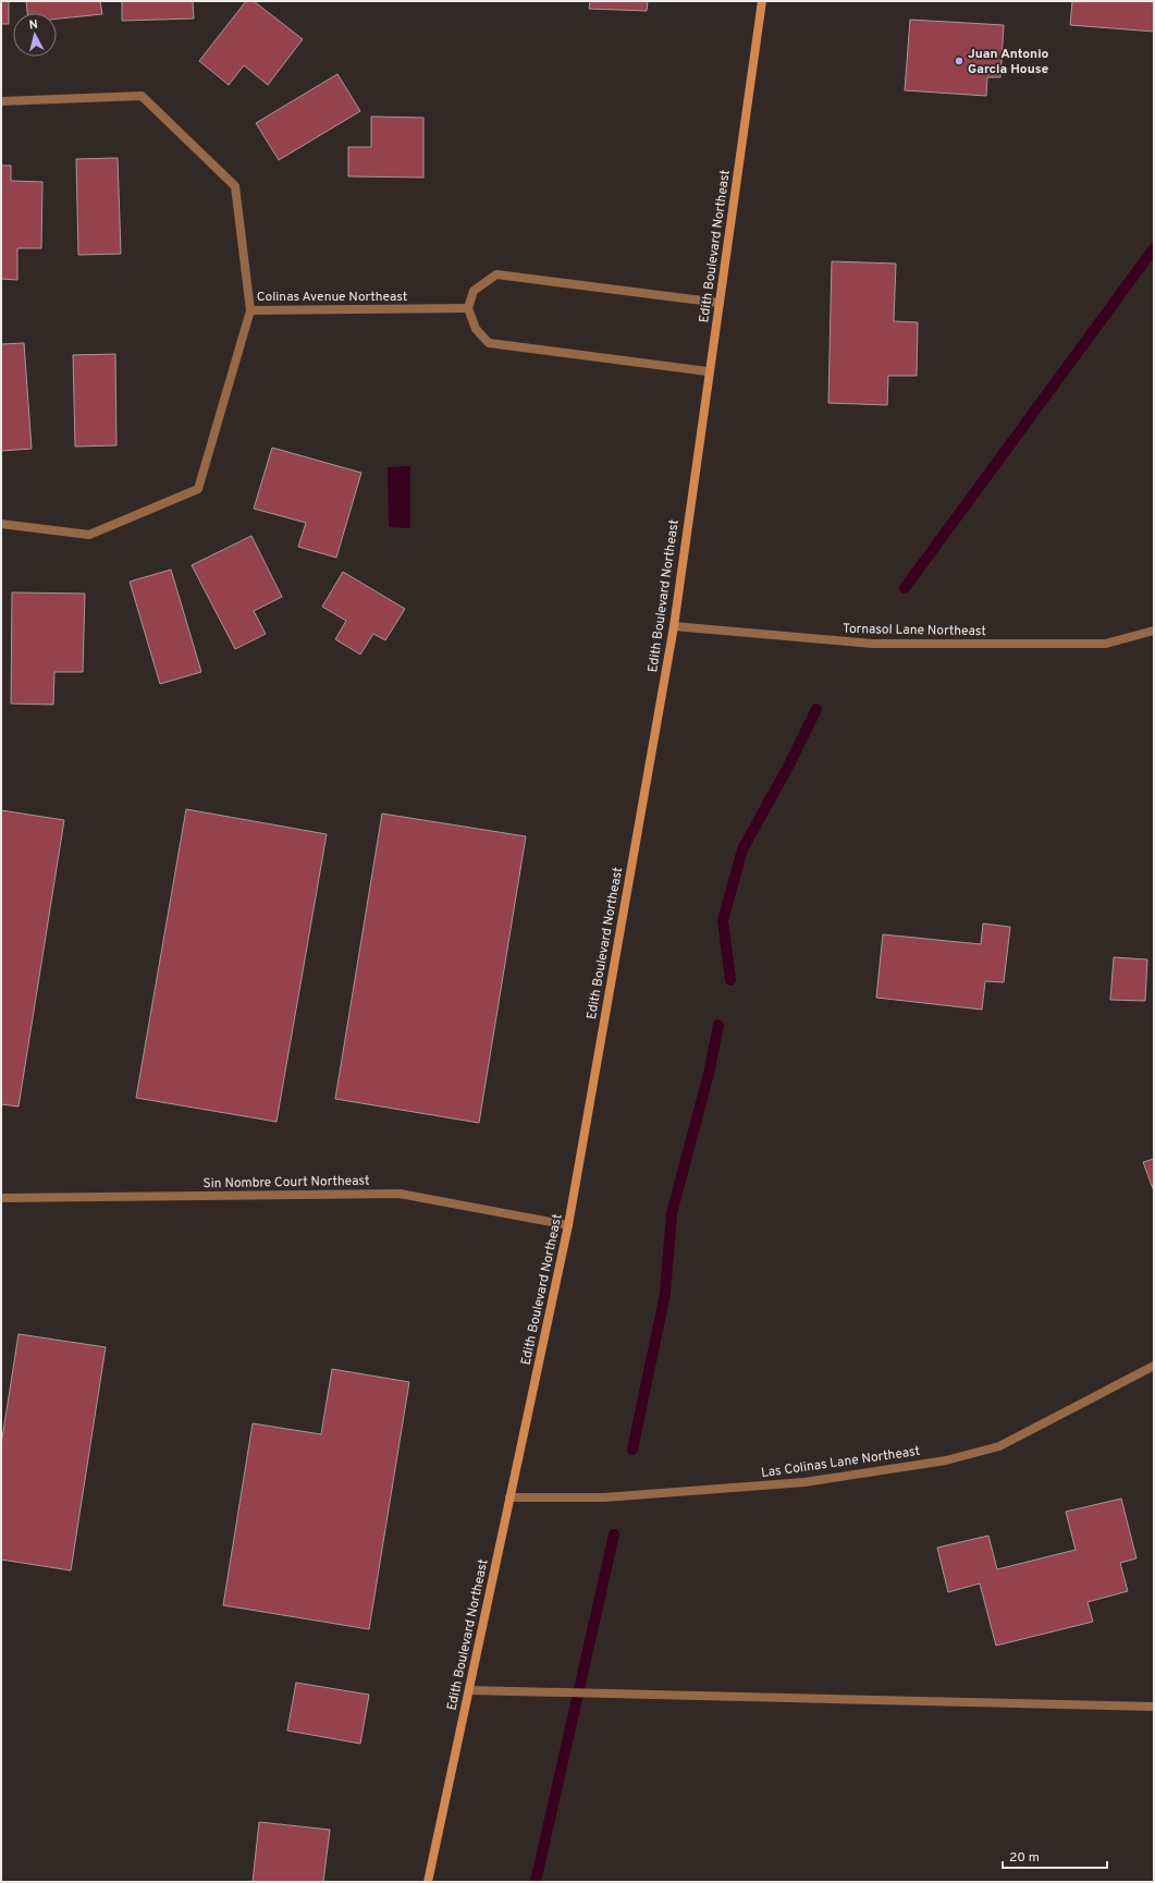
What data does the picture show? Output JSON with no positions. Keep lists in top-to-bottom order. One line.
{"streets":{"street":["Edith Boulevard Northeast","Colinas Avenue Northeast","Tornasol Lane Northeast","Sin Nombre Court Northeast","Las Colinas Lane Northeast"]},"crossings":[["Edith Boulevard Northeast","Tornasol Lane Northeast"],["Edith Boulevard Northeast","Sin Nombre Court Northeast"],["Edith Boulevard Northeast","Las Colinas Lane Northeast"]],"places":["Juan Antonio Garcia House"],"scale_bar":"20 m","north":"top"}
